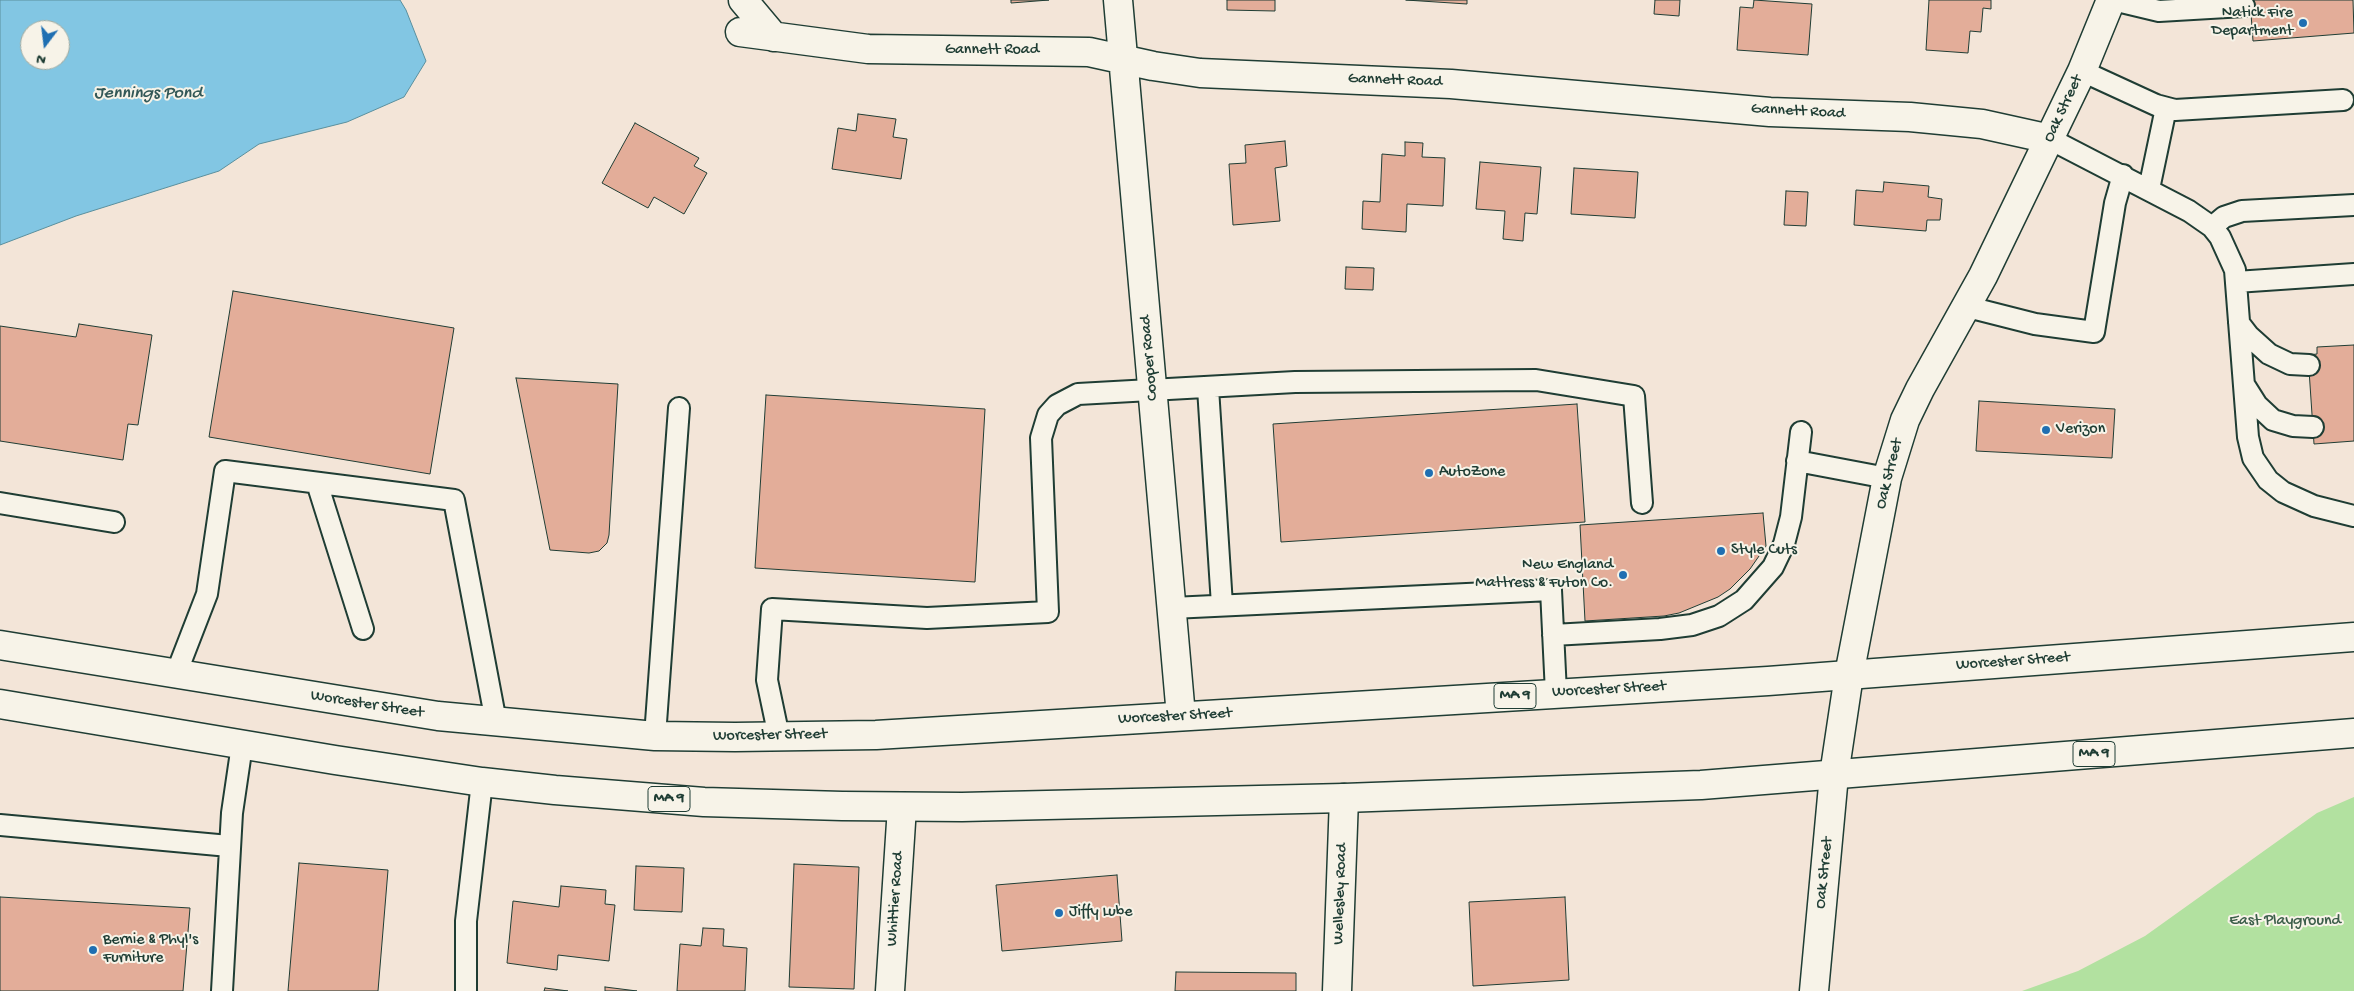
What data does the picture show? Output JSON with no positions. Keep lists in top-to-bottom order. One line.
{"streets":{"main road":["Gannett Road","Oak Street","Cooper Road","Worcester Street","MA 9","Wellesley Road","Whittier Road"]},"crossings":[["Gannett Road","Oak Street"],["Gannett Road","Cooper Road"],["Oak Street","Worcester Street"],["Oak Street","MA 9"],["Cooper Road","Worcester Street"],["MA 9","Wellesley Road"],["MA 9","Whittier Road"]],"water":["Jennings Pond"],"parks":["East Playground"],"places":["Natick Fire Department","Verizon","AutoZone","Style Cuts","New England Mattress & Futon Co.","Jiffy Lube","Bernie & Phyl's Furniture"],"north":"bottom"}
